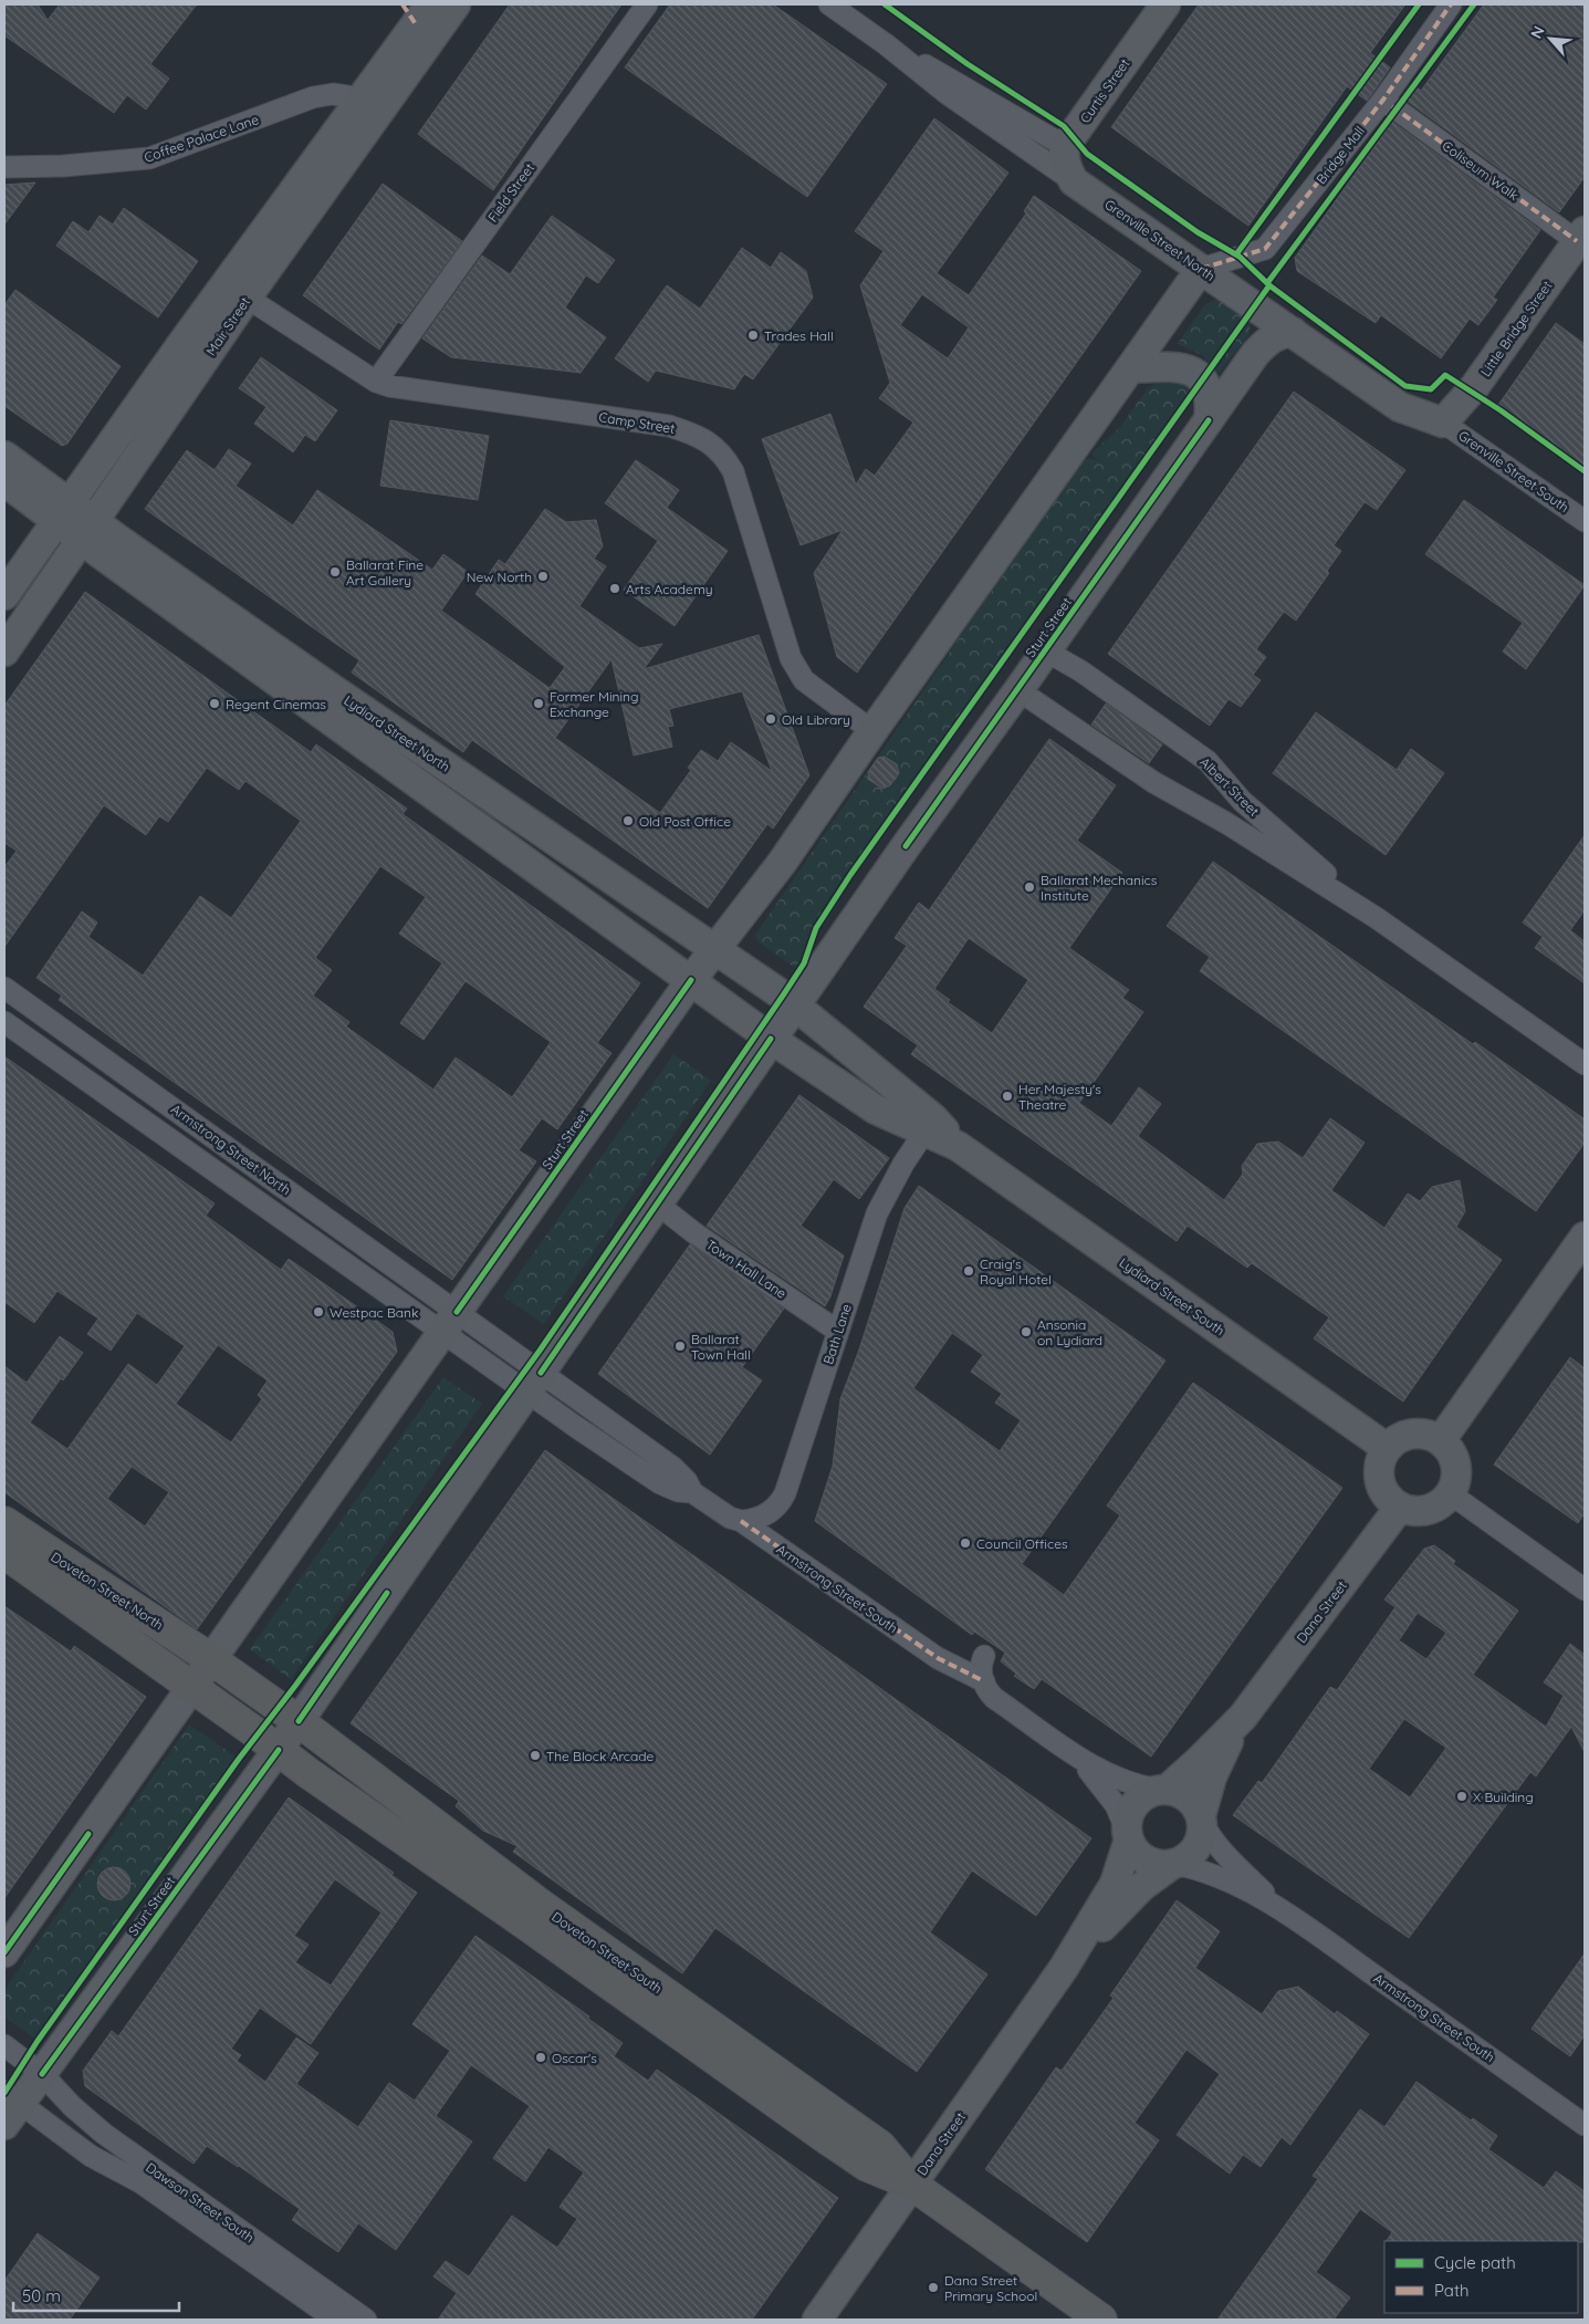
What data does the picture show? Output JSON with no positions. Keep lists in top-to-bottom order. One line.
{"streets":{"highway":["Doveton Street North","Doveton Street South"],"street":["Curtis Street","Coffee Palace Lane","Bridge Mall","Coliseum Walk","Field Street","Grenville Street North","Mair Street","Little Bridge Street","Camp Street","Grenville Street South","Sturt Street","Lydiard Street North","Albert Street","Armstrong Street North","Town Hall Lane","Lydiard Street South","Bath Lane","Armstrong Street South","Dana Street","Dawson Street South"]},"crossings":[["Curtis Street","Grenville Street North"],["Coffee Palace Lane","Mair Street"],["Bridge Mall","Coliseum Walk"],["Bridge Mall","Grenville Street North"],["Bridge Mall","Sturt Street"],["Coliseum Walk","Little Bridge Street"],["Field Street","Camp Street"],["Grenville Street North","Little Bridge Street"],["Grenville Street North","Grenville Street South"],["Grenville Street North","Sturt Street"],["Mair Street","Camp Street"],["Mair Street","Lydiard Street North"],["Little Bridge Street","Grenville Street South"],["Camp Street","Sturt Street"],["Sturt Street","Lydiard Street North"],["Sturt Street","Albert Street"],["Sturt Street","Armstrong Street North"],["Sturt Street","Town Hall Lane"],["Sturt Street","Lydiard Street South"],["Sturt Street","Armstrong Street South"],["Sturt Street","Doveton Street North"],["Sturt Street","Doveton Street South"],["Sturt Street","Dawson Street South"],["Lydiard Street North","Lydiard Street South"],["Armstrong Street North","Armstrong Street South"],["Town Hall Lane","Bath Lane"],["Lydiard Street South","Bath Lane"],["Lydiard Street South","Dana Street"],["Bath Lane","Armstrong Street South"],["Armstrong Street South","Dana Street"],["Doveton Street North","Doveton Street South"],["Dana Street","Doveton Street South"]],"places":["Trades Hall","Ballarat Fine Art Gallery","New North","Arts Academy","Regent Cinemas","Former Mining Exchange","Old Library","Old Post Office","Ballarat Mechanics Institute","Her Majesty's Theatre","Craig's Royal Hotel","Westpac Bank","Ansonia on Lydiard","Ballarat Town Hall","Council Offices","The Block Arcade","X Building","Oscar's","Dana Street Primary School"],"legend":["Cycle path","Path"],"scale_bar":"50 m","north":"top left"}
